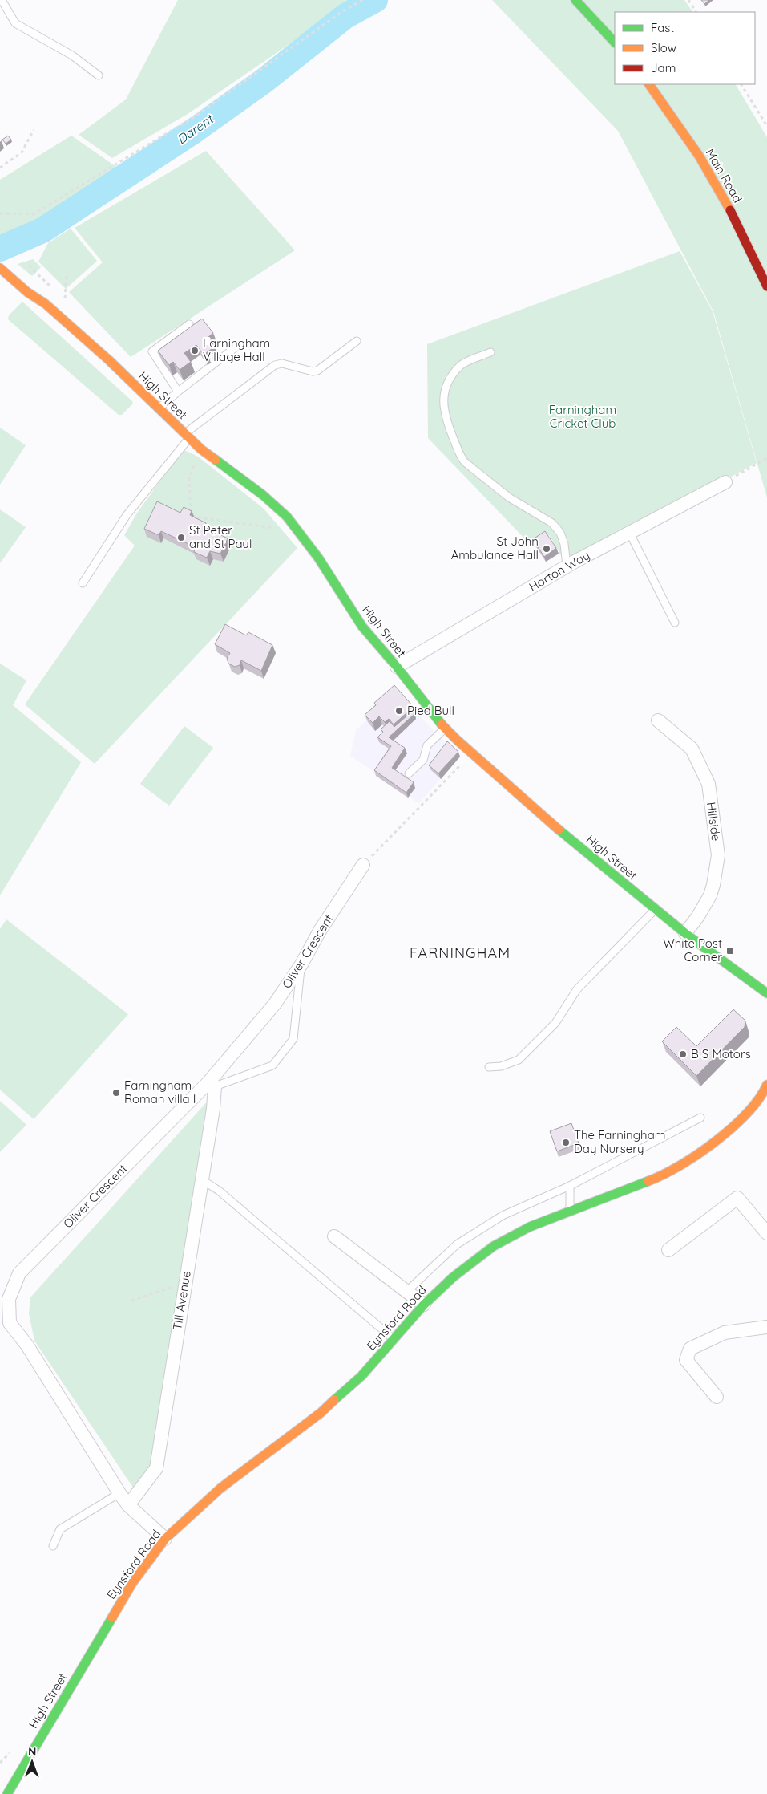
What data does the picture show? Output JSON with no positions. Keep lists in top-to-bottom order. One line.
{"streets":{"main road":["Main Road","High Street","Eynsford Road"],"street":["Horton Way","Hillside","Oliver Crescent","Till Avenue"]},"crossings":[["High Street","Horton Way"],["High Street","Hillside"],["High Street","Eynsford Road"],["Oliver Crescent","Till Avenue"],["Oliver Crescent","Eynsford Road"]],"districts":["FARNINGHAM"],"water":["Darent"],"parks":["Farningham Cricket Club"],"places":{"other":["Farningham Village Hall","St Peter and St Paul","St John Ambulance Hall","Pied Bull","B S Motors","Farningham Roman villa I","The Farningham Day Nursery"],"transit":["White Post Corner"]},"legend":["Fast","Slow","Jam"],"north":"top"}
